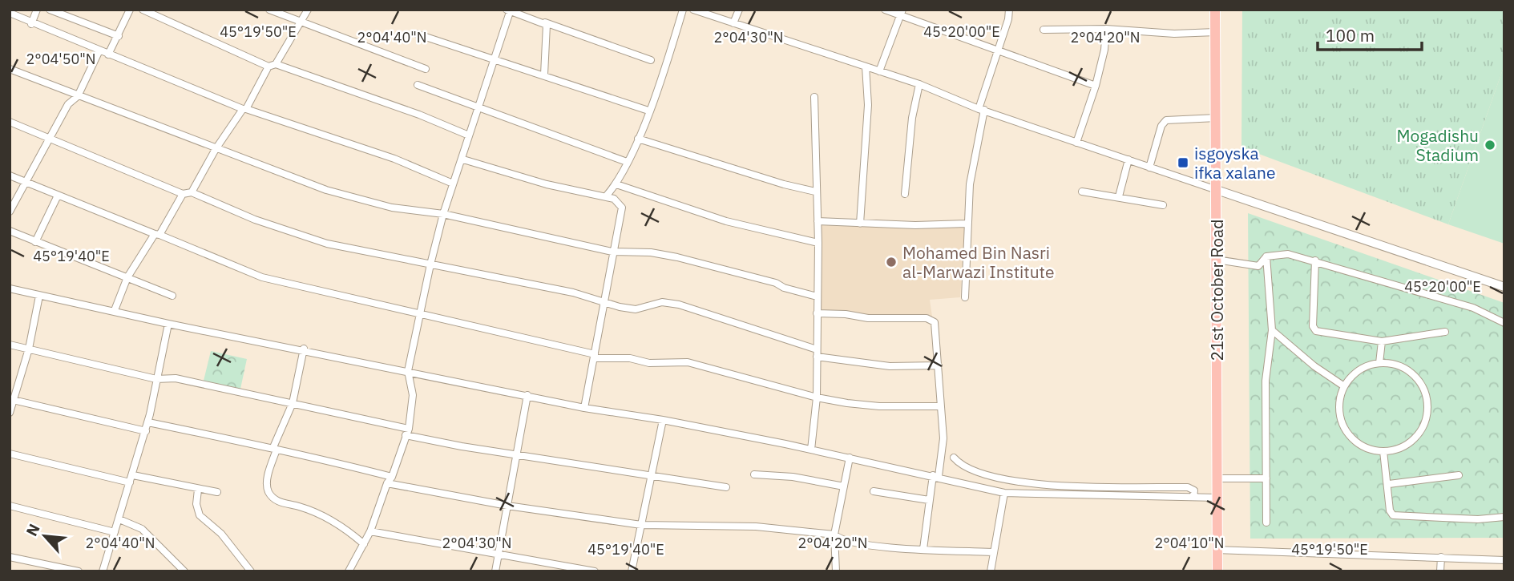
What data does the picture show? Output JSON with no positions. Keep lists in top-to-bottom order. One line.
{"streets":{"main road":["21st October Road"]},"places":{"other":["Mogadishu Stadium","Mohamed Bin Nasri al-Marwazi Institute"],"transit":["isgoyska ifka xalane"]},"scale_bar":"100 m","north":"top left","coordinates":["45°19'50\"E","45°20'00\"E","2°04'40\"N","2°04'30\"N","2°04'20\"N","2°04'50\"N","45°19'40\"E","2°04'10\"N"]}
